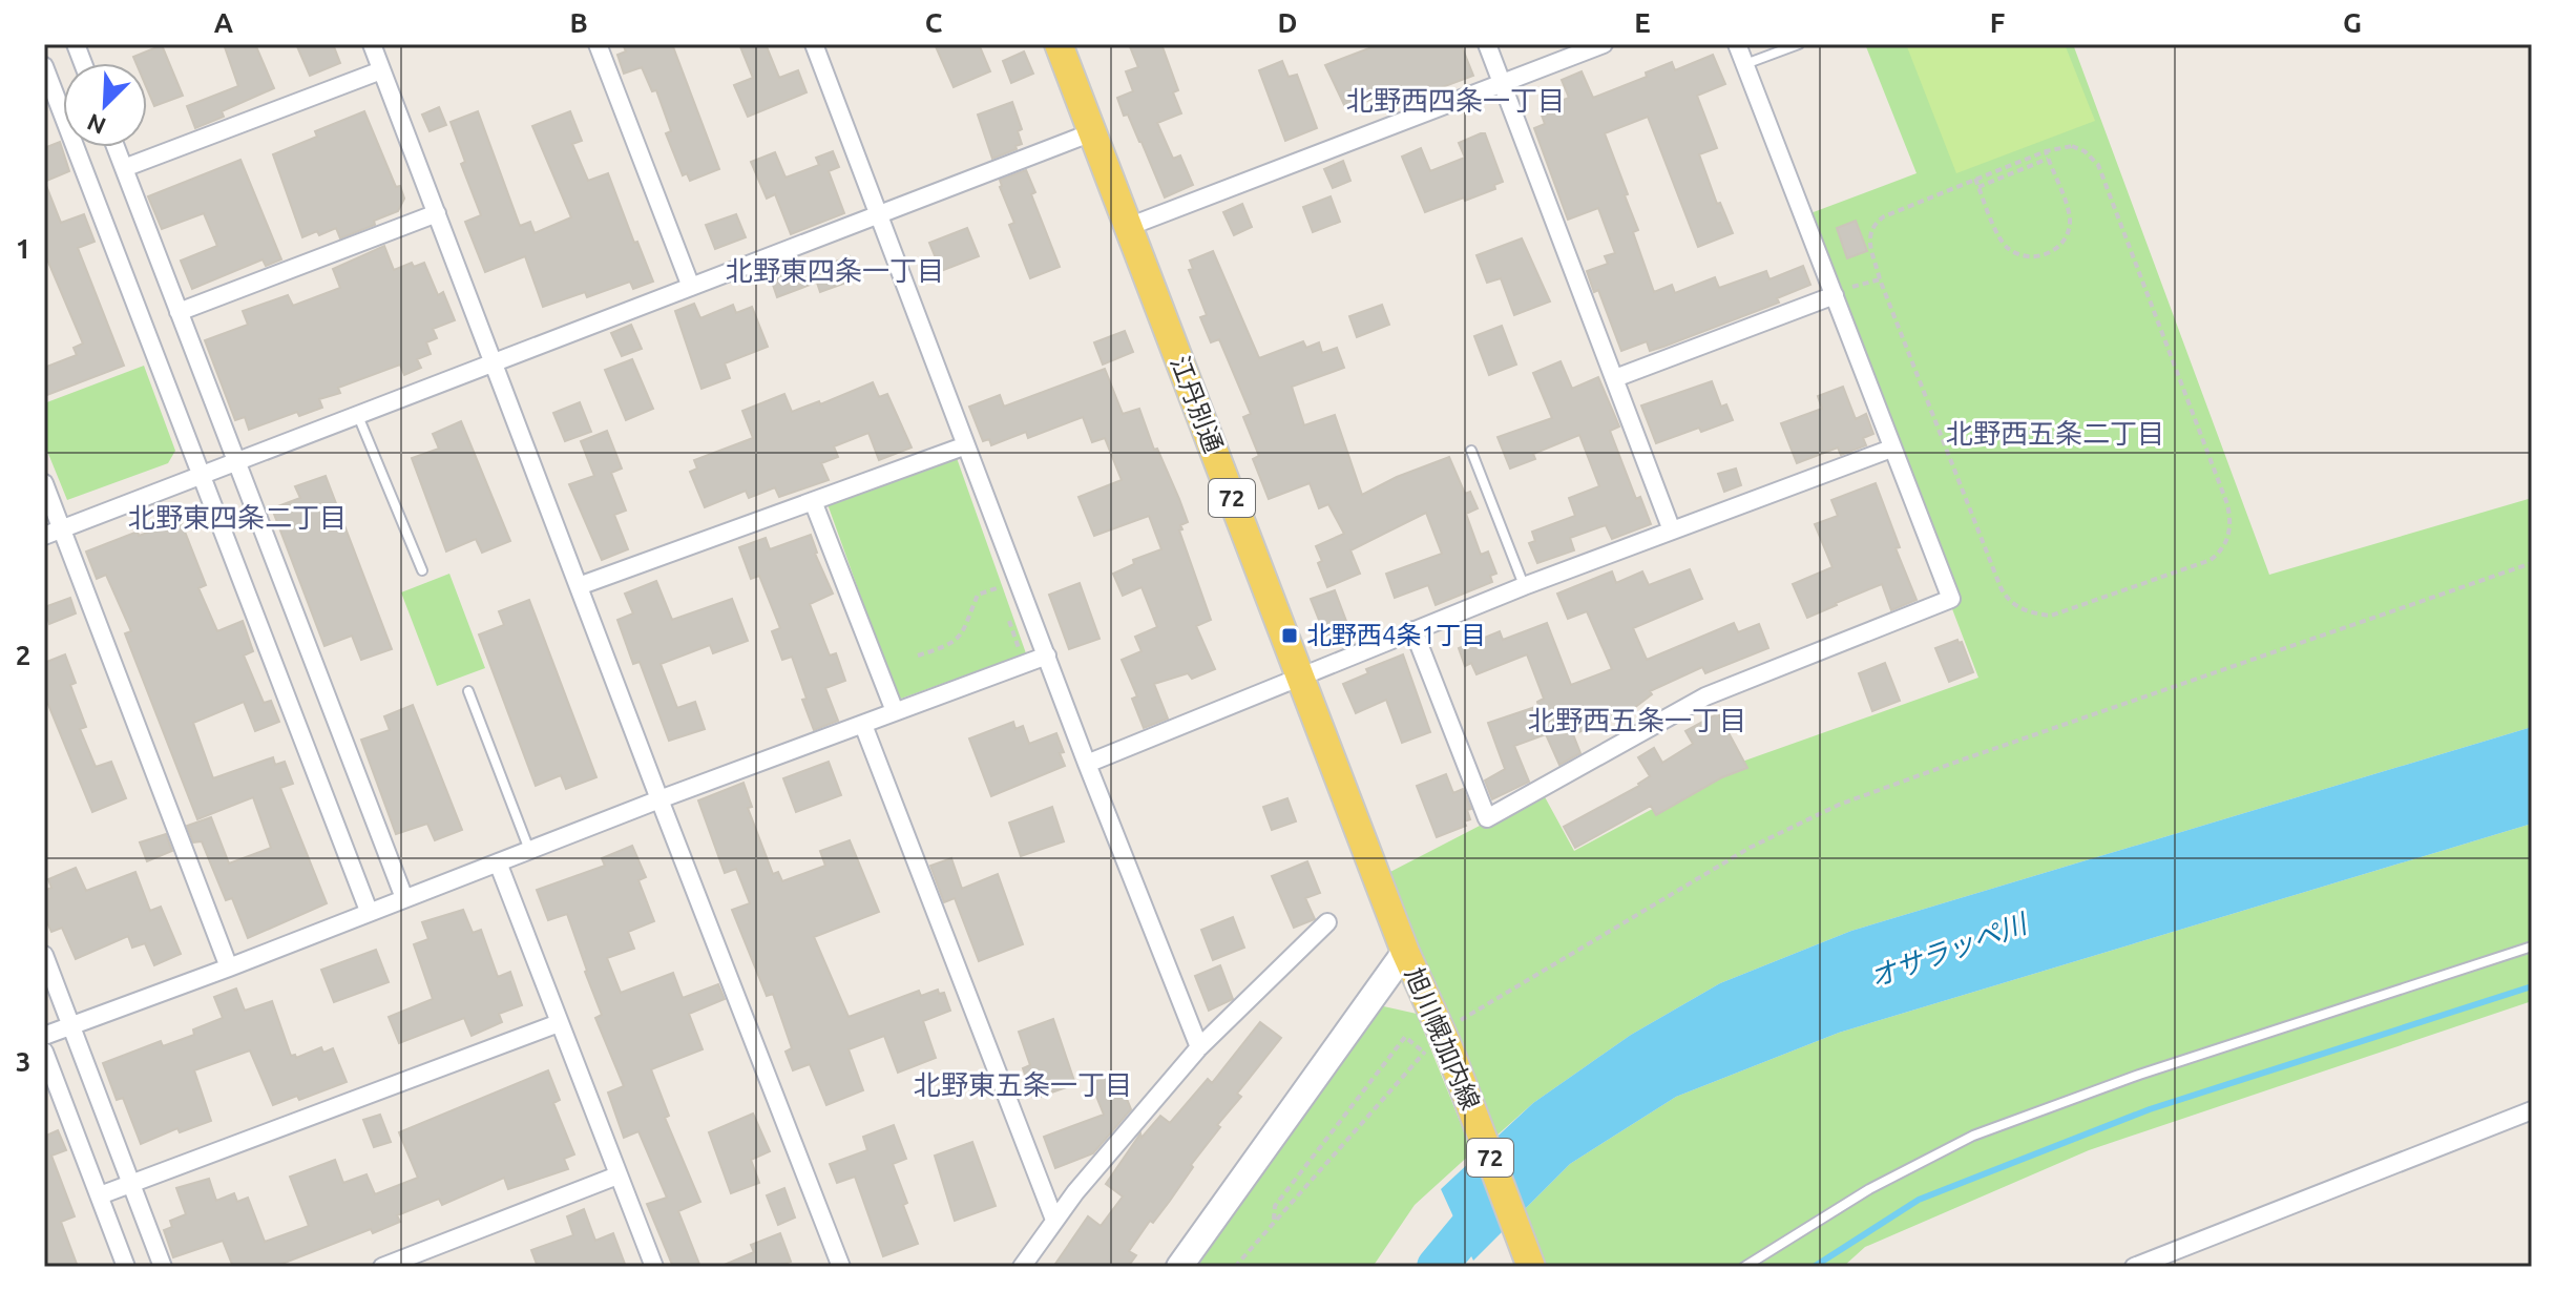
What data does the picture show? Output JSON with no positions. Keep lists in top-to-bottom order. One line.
{"streets":{"main road":["江丹別通","72","旭川幌加内線"]},"crossings":[["江丹別通","旭川幌加内線"]],"districts":["北野西四条一丁目","北野東四条一丁目","北野西五条二丁目","北野東四条二丁目","北野西五条一丁目","北野東五条一丁目"],"water":["オサラッペ川"],"places":{"transit":["北野西4条1丁目"]},"north":"bottom left","grid":{"columns":["A","B","C","D","E","F","G"],"rows":["1","2","3"]}}
